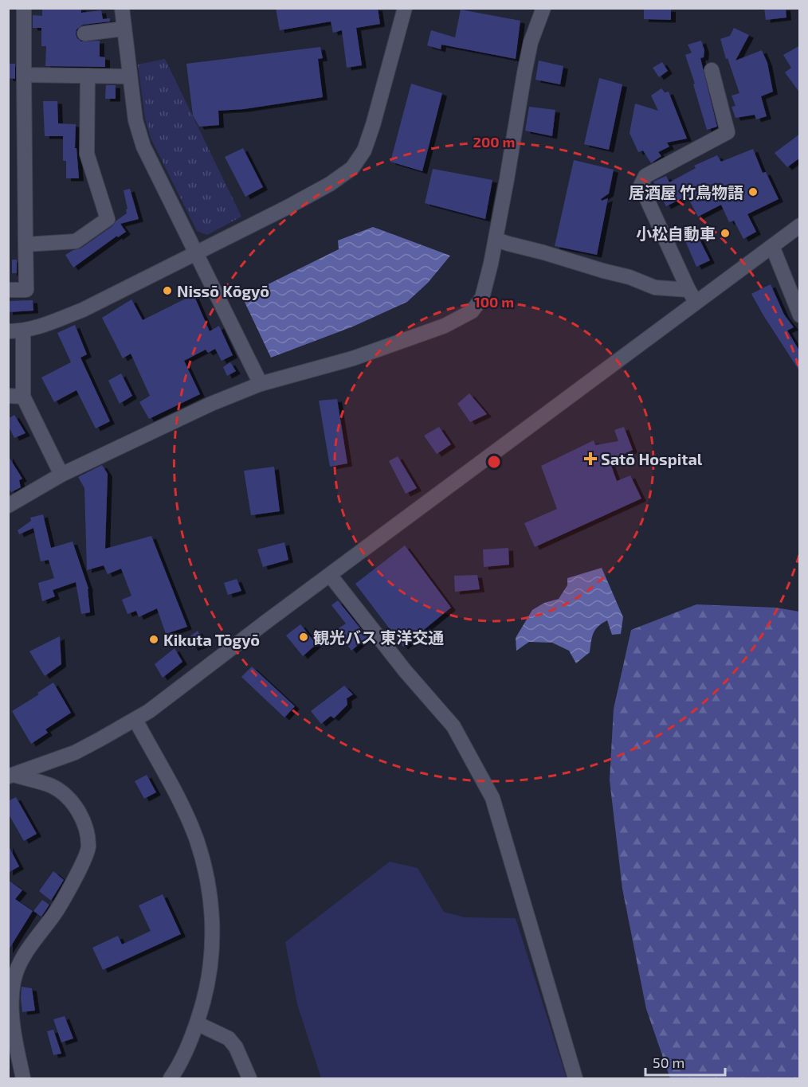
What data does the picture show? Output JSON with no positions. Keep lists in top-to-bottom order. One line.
{"places":{"other":["居酒屋 竹鳥物語","小松自動車","Nissō Kōgyō","観光バス 東洋交通","Kikuta Tōgyō"],"health":["Satō Hospital"]},"scale_bar":"50 m","rings":["200 m","100 m"]}
